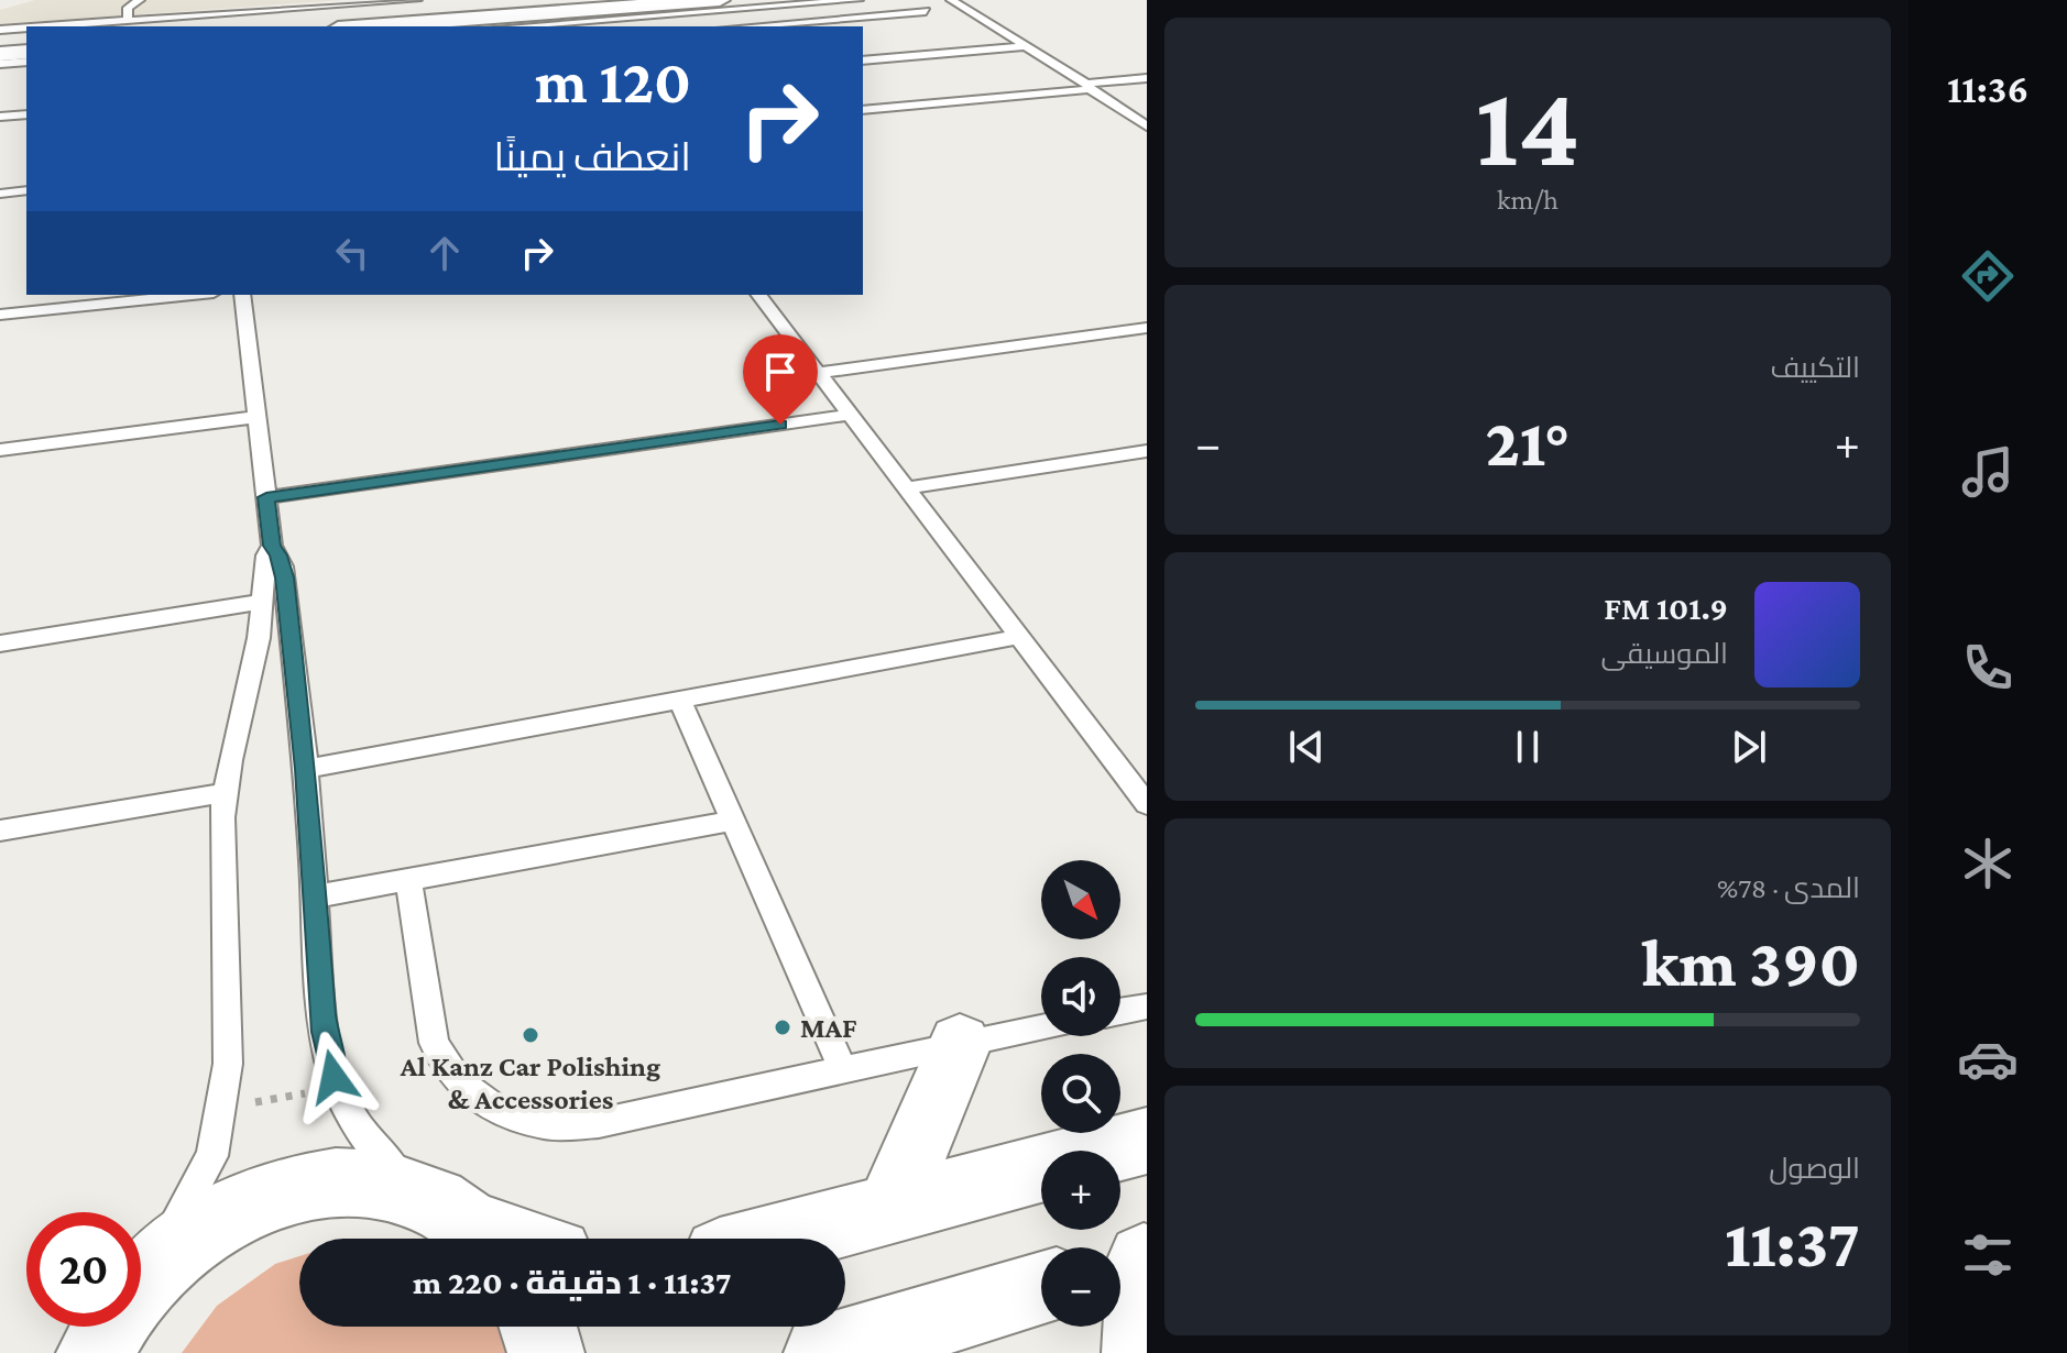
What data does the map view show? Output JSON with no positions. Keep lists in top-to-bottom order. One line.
{"places":["MAF","Al Kanz Car Polishing & Accessories"],"north":"bottom right","page":{"tabs":"11:36","tile":[["14","km/h"],"التكييف",["المدى · 78%","390 km"],["الوصول","11:37"]],"turn":["120 m","انعطف يمينًا"],"heat":["−","21°","+"],"song":["101.9 FM","الموسيقى"],"map_buttons":["+","−"],"limit":"20","trip":"11:37 · 1 دقيقة · 220 m"}}
